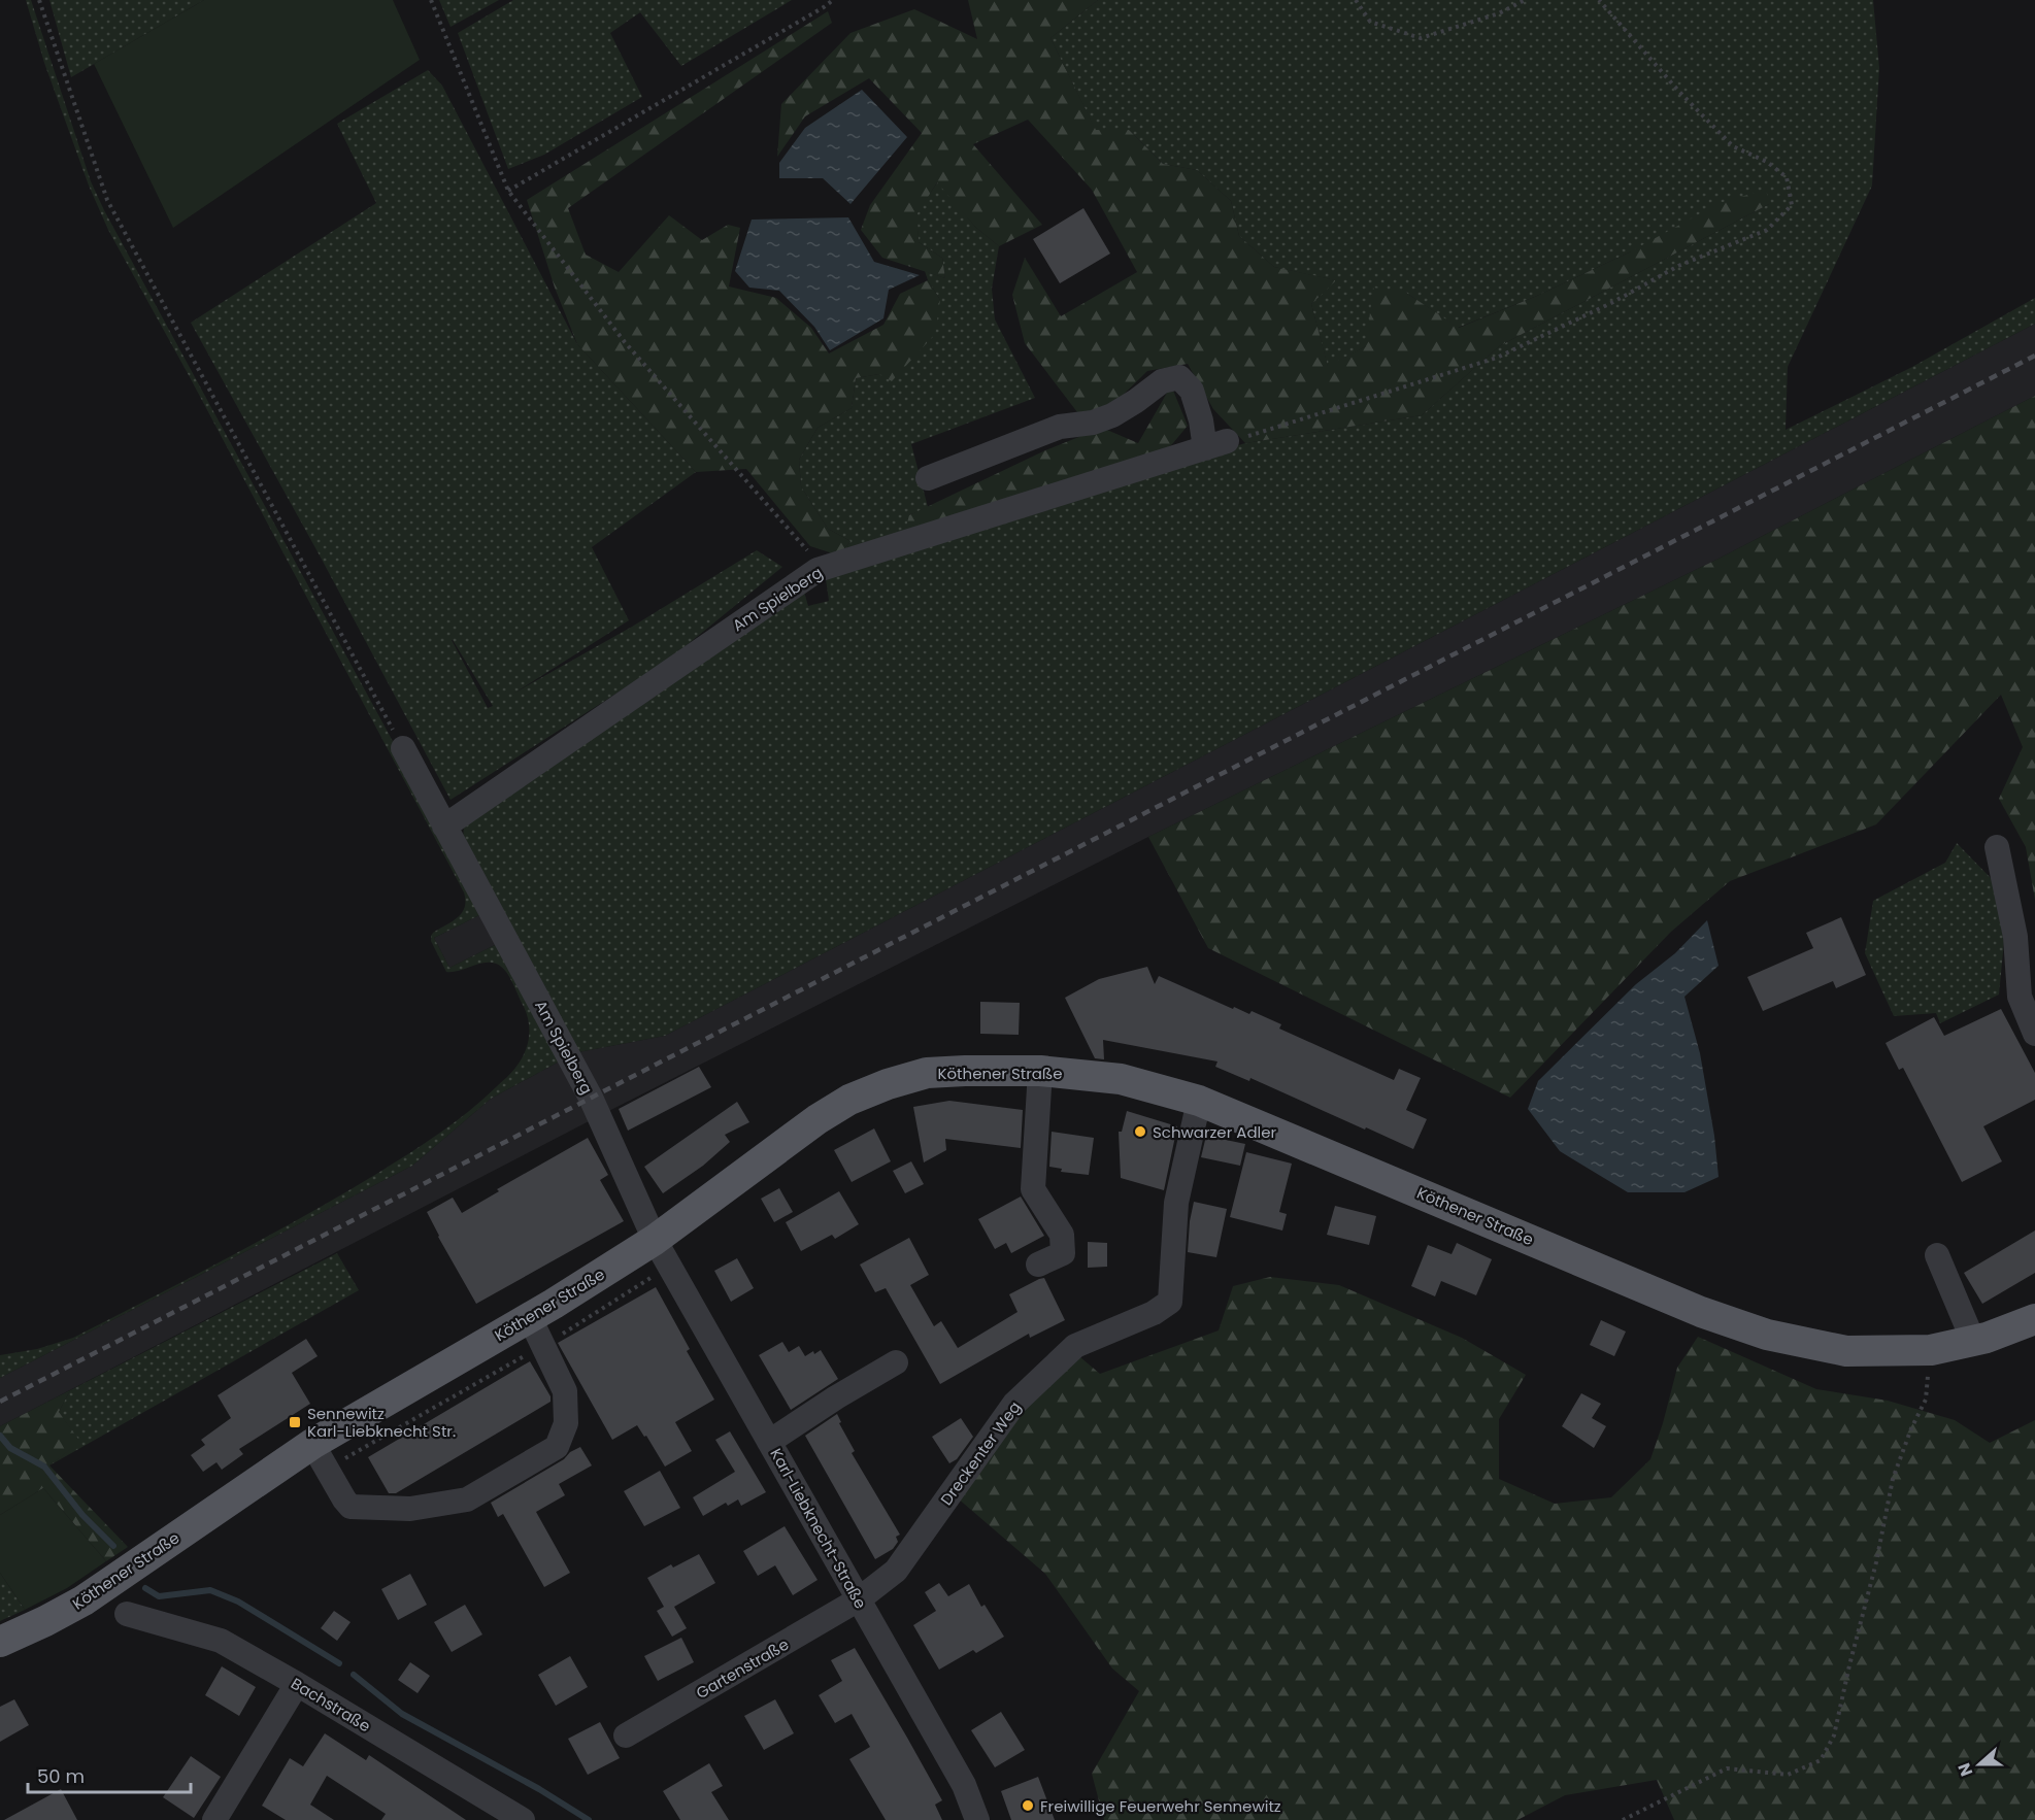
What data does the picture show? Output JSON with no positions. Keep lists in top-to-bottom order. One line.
{"streets":{"main road":["Köthener Straße"],"street":["Am Spielberg","Dreckenter Weg","Karl-Liebknecht-Straße","Gartenstraße","Bachstraße"]},"crossings":[["Am Spielberg","Köthener Straße"],["Am Spielberg","Karl-Liebknecht-Straße"],["Köthener Straße","Dreckenter Weg"],["Köthener Straße","Karl-Liebknecht-Straße"],["Dreckenter Weg","Karl-Liebknecht-Straße"],["Dreckenter Weg","Gartenstraße"],["Karl-Liebknecht-Straße","Gartenstraße"]],"places":{"other":["Schwarzer Adler","Freiwillige Feuerwehr Sennewitz"],"transit":["Sennewitz Karl-Liebknecht Str."]},"scale_bar":"50 m","north":"left"}
